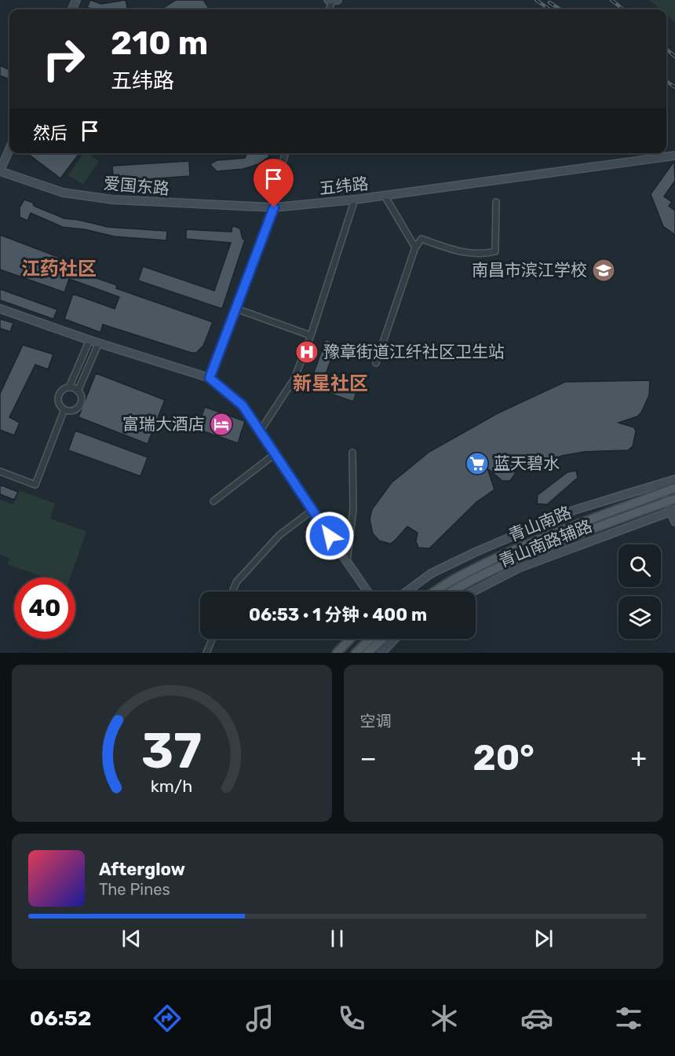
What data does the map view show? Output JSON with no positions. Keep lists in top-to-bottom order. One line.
{"streets":{"main road":["青山南路"],"street":["爱国东路","五纬路","青山南路辅路"]},"crossings":[["爱国东路","五纬路"]],"districts":["江药社区","新星社区"],"places":{"school or university":["南昌市滨江学校"],"hospital":["豫章街道江纤社区卫生站"],"hotel":["富瑞大酒店"],"supermarket":["蓝天碧水"]},"page":{"turn":["210 m","五纬路"],"then":"然后","limit":"40","trip":"06:53 · 1 分钟 · 400 m","tile":"空调","heat":["−","20°","+"],"song":["Afterglow","The Pines"],"tabs":"06:52","gauge":["37","km/h"]}}
